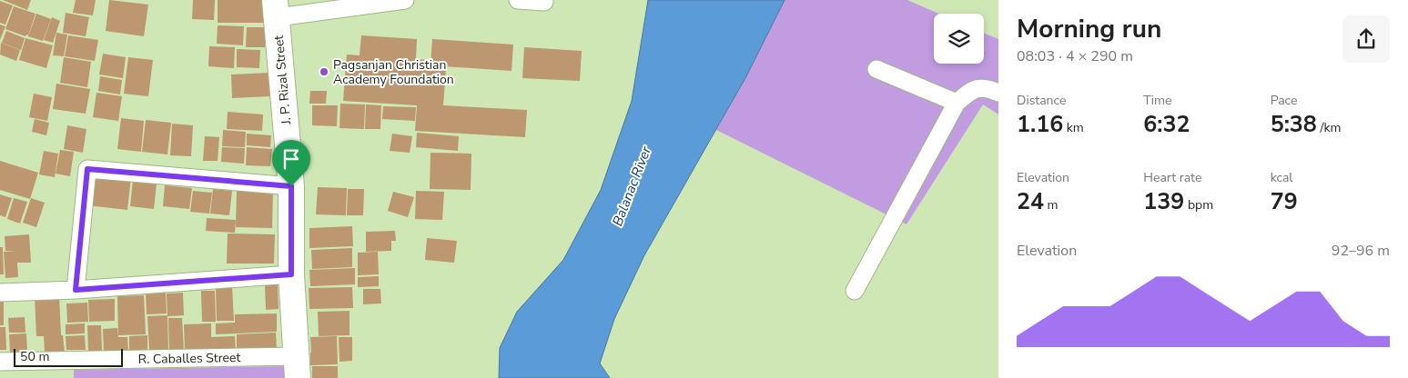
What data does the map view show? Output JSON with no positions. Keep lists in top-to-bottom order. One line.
{"streets":{"main road":["J. P. Rizal Street"],"street":["R. Caballes Street"]},"crossings":[["J. P. Rizal Street","R. Caballes Street"]],"water":["Balanac River"],"places":["Pagsanjan Christian Academy Foundation"],"scale_bar":"50 m","page":{"heading":["Morning run","08:03 · 4 × 290 m"],"stats":[["Distance","1.16 km"],["Time","6:32"],["Pace","5:38 /km"],["Elevation","24 m"],["Heart rate","139 bpm"],["kcal","79"]],"chart":["Elevation","92–96 m"],"scale":"50 m"}}
